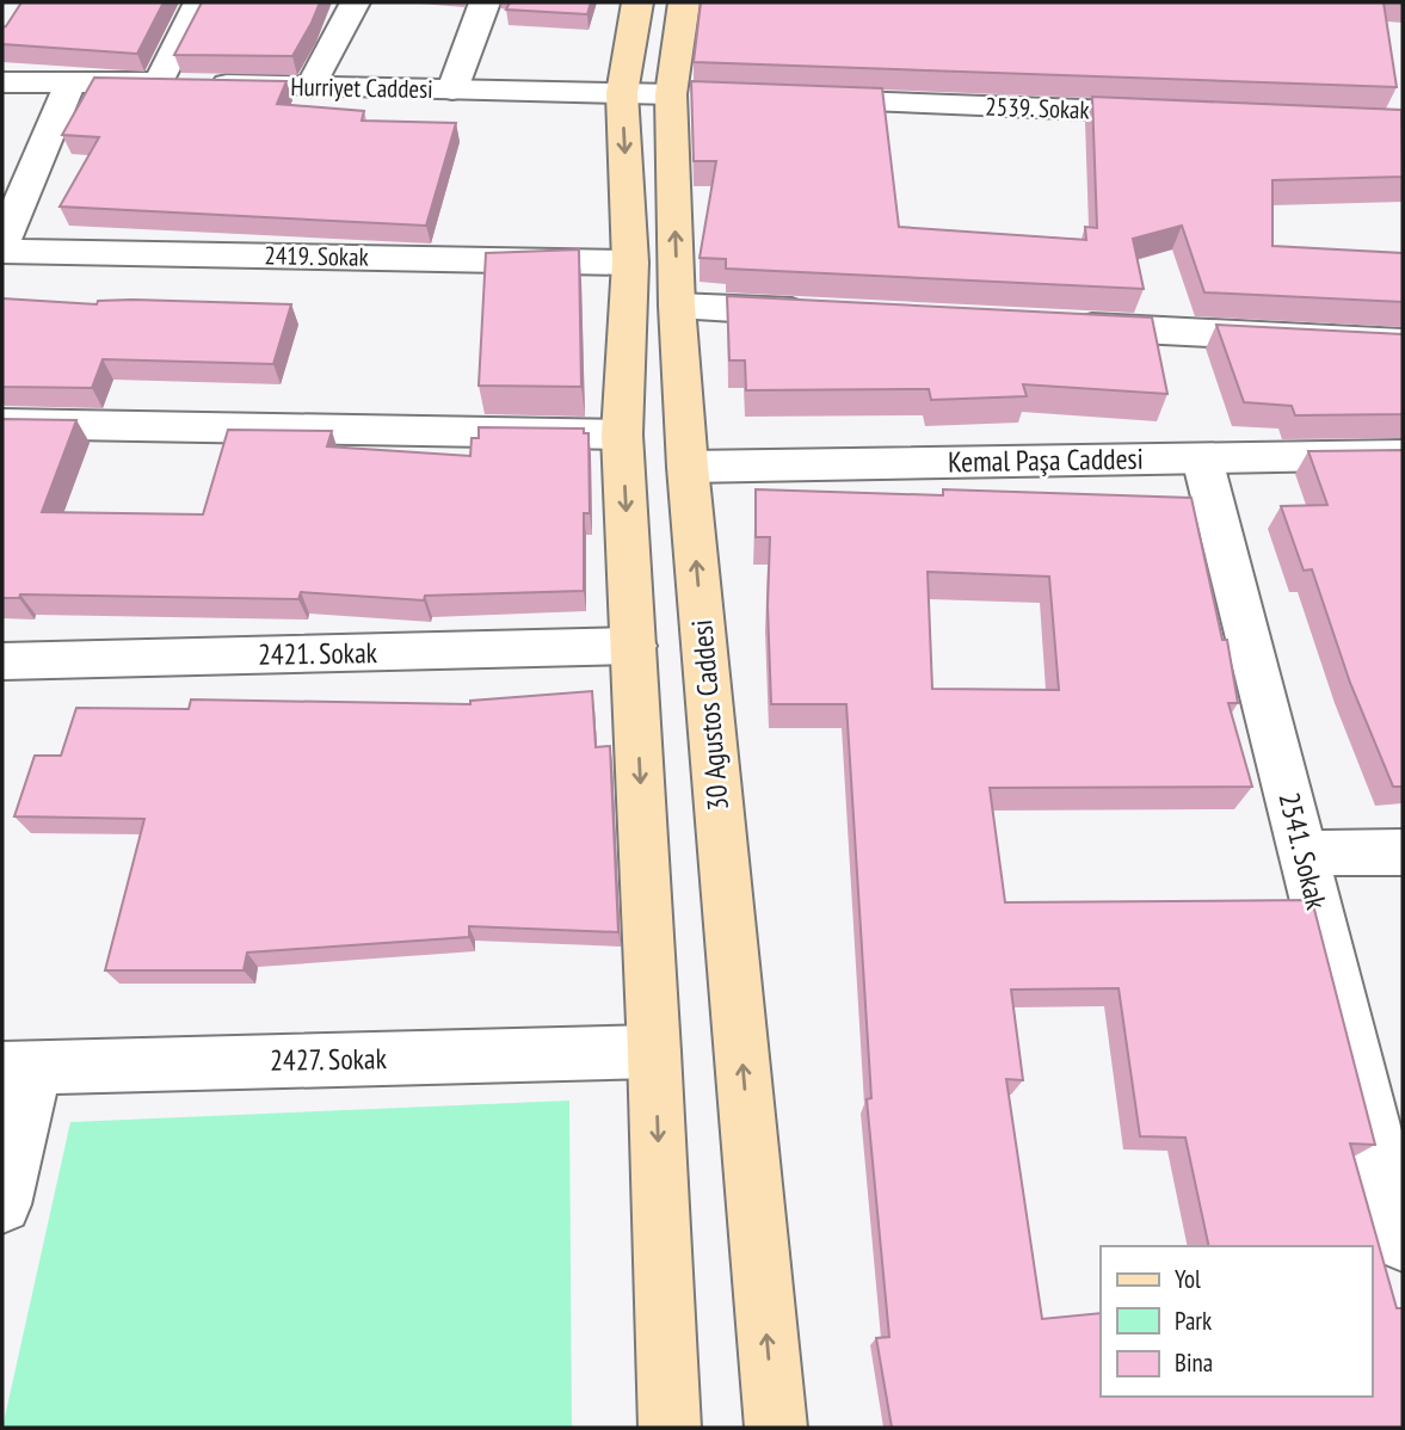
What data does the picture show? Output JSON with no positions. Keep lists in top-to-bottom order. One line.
{"streets":{"main road":["30 Agustos Caddesi"],"street":["Hurriyet Caddesi","2539. Sokak","2419. Sokak","Kemal Paşa Caddesi","2421. Sokak","2541. Sokak","2427. Sokak"]},"crossings":[["Hurriyet Caddesi","30 Agustos Caddesi"],["Kemal Paşa Caddesi","30 Agustos Caddesi"],["Kemal Paşa Caddesi","2541. Sokak"]],"legend":["Yol","Park","Bina"]}
